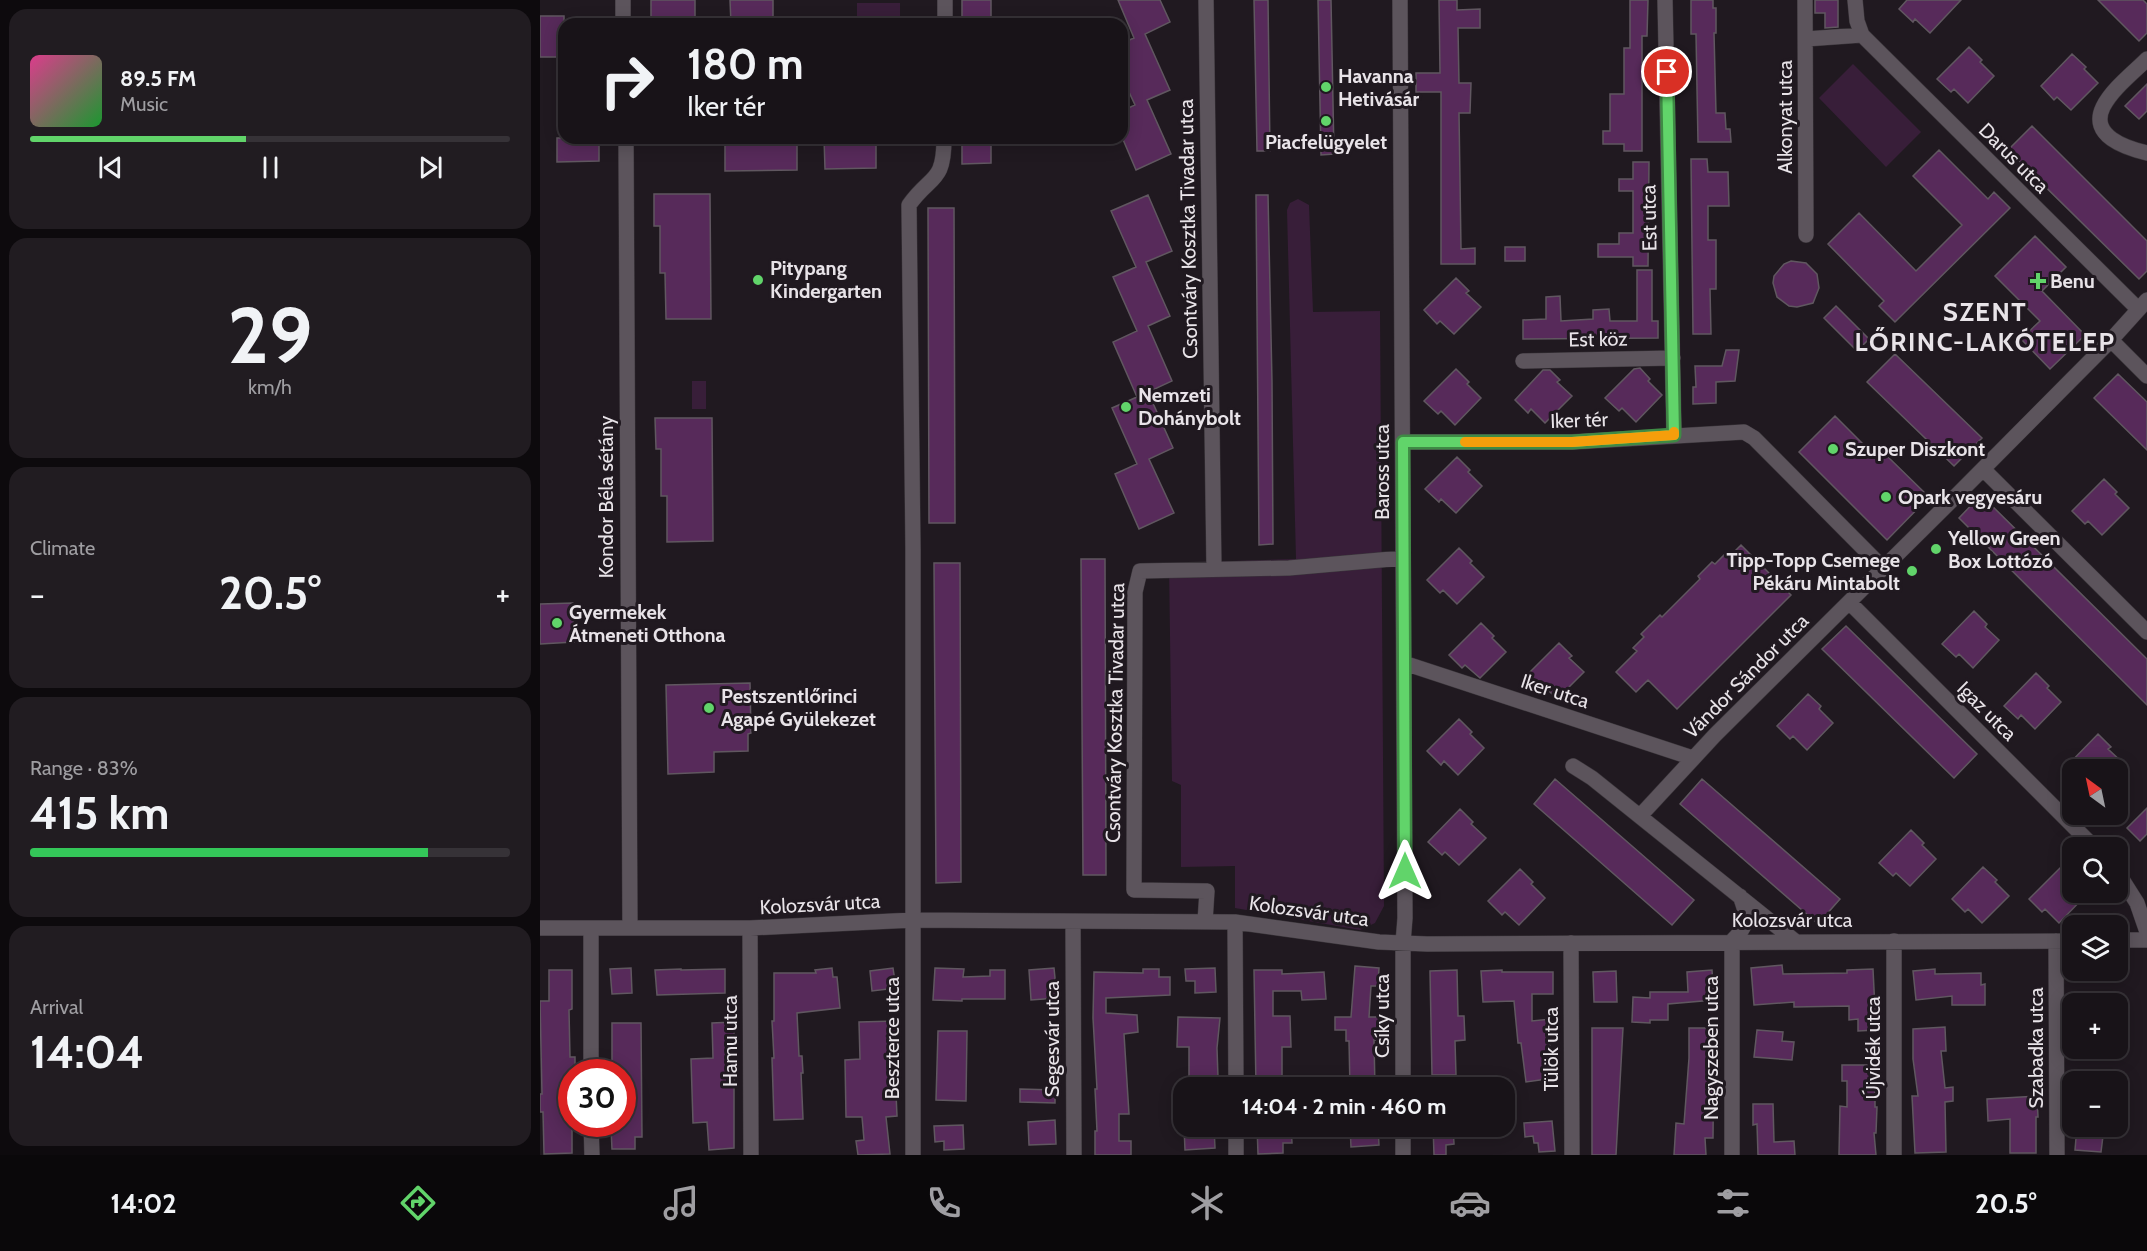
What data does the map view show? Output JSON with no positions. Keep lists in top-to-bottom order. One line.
{"streets":{"street":["Alkonyat utca","Darus utca","Est utca","Csontváry Kosztka Tivadar utca","Est köz","Iker tér","Baross utca","Kondor Béla sétány","Vándor Sándor utca","Iker utca","Igaz utca","Kolozsvár utca","Csíky utca","Beszterce utca","Segesvár utca","Hamu utca","Nagyszeben utca","Újvidék utca","Szabadka utca","Tülök utca"]},"crossings":[["Darus utca","Vándor Sándor utca"],["Est utca","Est köz"],["Est utca","Iker tér"],["Csontváry Kosztka Tivadar utca","Kolozsvár utca"],["Iker tér","Baross utca"],["Iker tér","Vándor Sándor utca"],["Baross utca","Iker utca"],["Baross utca","Kolozsvár utca"],["Baross utca","Csíky utca"],["Kondor Béla sétány","Kolozsvár utca"],["Vándor Sándor utca","Iker utca"],["Vándor Sándor utca","Igaz utca"],["Kolozsvár utca","Csíky utca"],["Kolozsvár utca","Beszterce utca"],["Kolozsvár utca","Segesvár utca"],["Kolozsvár utca","Hamu utca"],["Kolozsvár utca","Nagyszeben utca"],["Kolozsvár utca","Újvidék utca"],["Kolozsvár utca","Szabadka utca"],["Kolozsvár utca","Tülök utca"]],"districts":["SZENT LŐRINC-LAKÓTELEP"],"places":{"other":["Havanna Hetivásár","Piacfelügyelet","Pitypang Kindergarten","Nemzeti Dohánybolt","Szuper Diszkont","Opark vegyesáru","Yellow Green Box Lottózó","Tipp-Topp Csemege Pékáru Mintabolt","Gyermekek Átmeneti Otthona","Pestszentlőrinci Agapé Gyülekezet"],"health":["Benu"]},"north":"top left","page":{"turn":["180 m","Iker tér"],"song":["89.5 FM","Music"],"tile":[["29","km/h"],"Climate",["Range · 83%","415 km"],["Arrival","14:04"]],"heat":["−","20.5°","+"],"map_buttons":["+","−"],"limit":"30","trip":"14:04 · 2 min · 460 m","tabs":["14:02","20.5°"]}}
